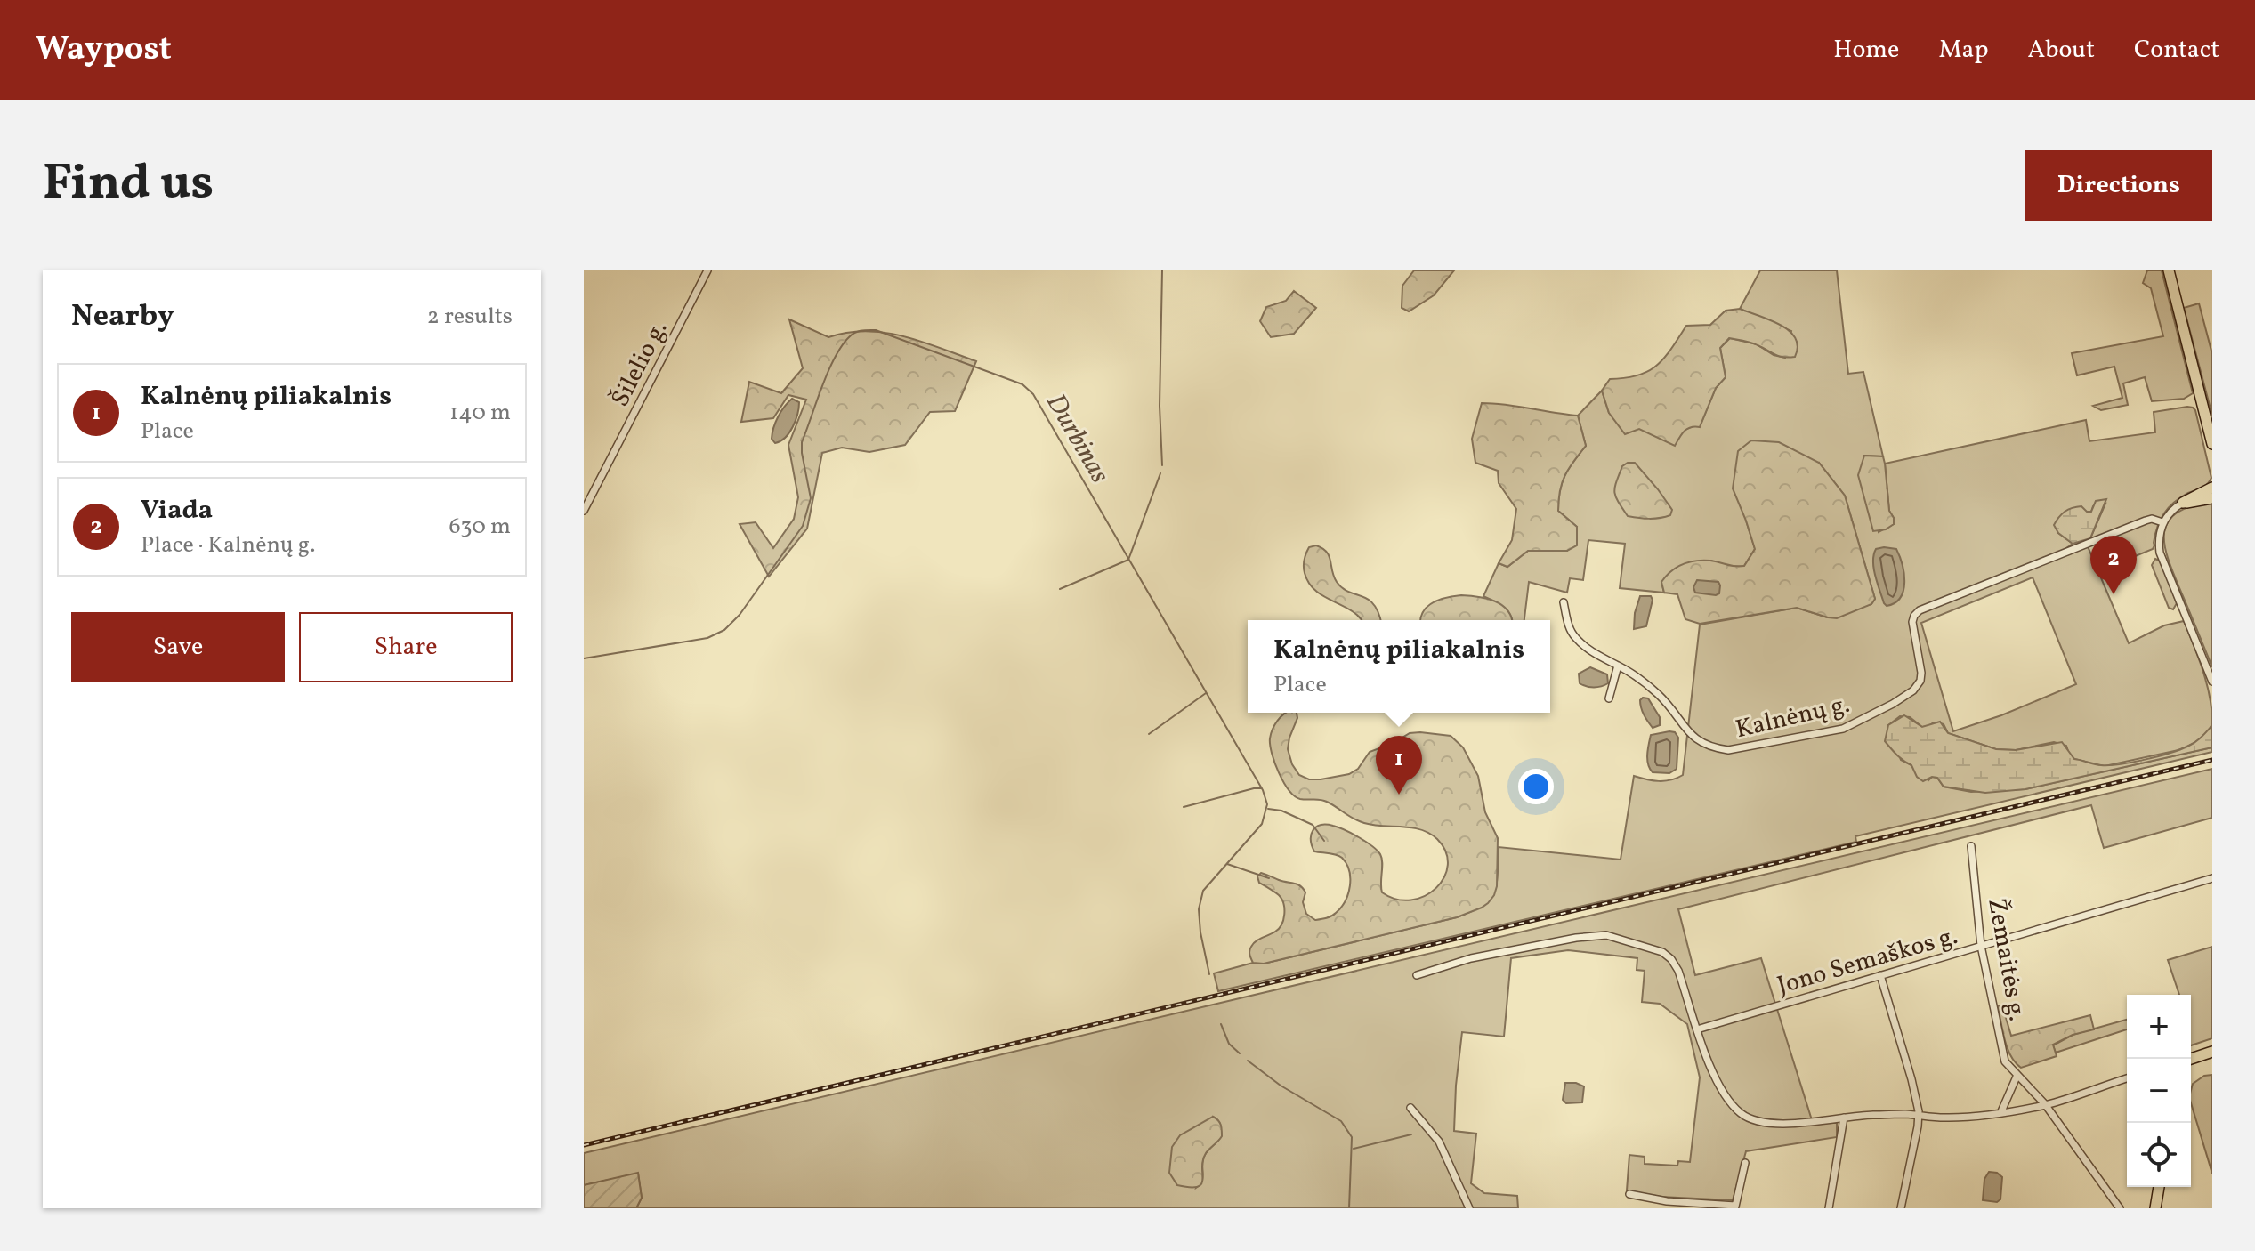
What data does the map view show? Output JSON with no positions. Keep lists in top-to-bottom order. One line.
{"streets":{"street":["Šilelio g.","Kalnėnų g.","Jono Semaškos g.","Žemaitės g."]},"crossings":[["Jono Semaškos g.","Žemaitės g."]],"water":["Durbinas"],"page":{"header":"Waypost","nav":["Home","Map","About","Contact"],"title":"Find us","buttons":["Directions",["Save","Share"]],"heading":["Nearby","2 results"],"list":[{"mark":"1","name":"Kalnėnų piliakalnis","note":"Place","value":"140 m"},{"mark":"2","name":"Viada","note":"Place · Kalnėnų g.","value":"630 m"}],"pins":["2","1"],"popup":["Kalnėnų piliakalnis","Place"],"map_buttons":["+","−"]}}
